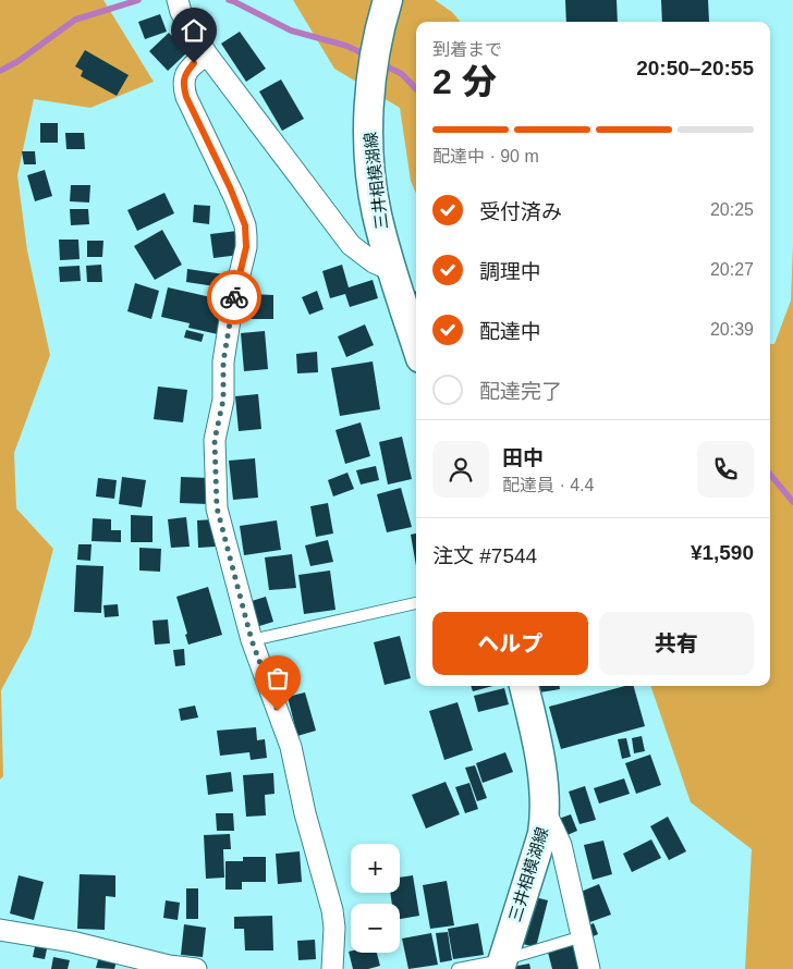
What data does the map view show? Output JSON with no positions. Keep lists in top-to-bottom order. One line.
{"streets":{"main road":["三井相模湖線"]},"page":{"heading":["2 分","到着まで","20:50–20:55"],"panel":["田中","配達員 · 4.4","注文 #7544","¥1,590"],"bar":"配達中 · 90 m","list":[["受付済み","20:25"],["調理中","20:27"],["配達中","20:39"],"配達完了"],"buttons":["ヘルプ","共有"],"map_buttons":["+","−"]}}
